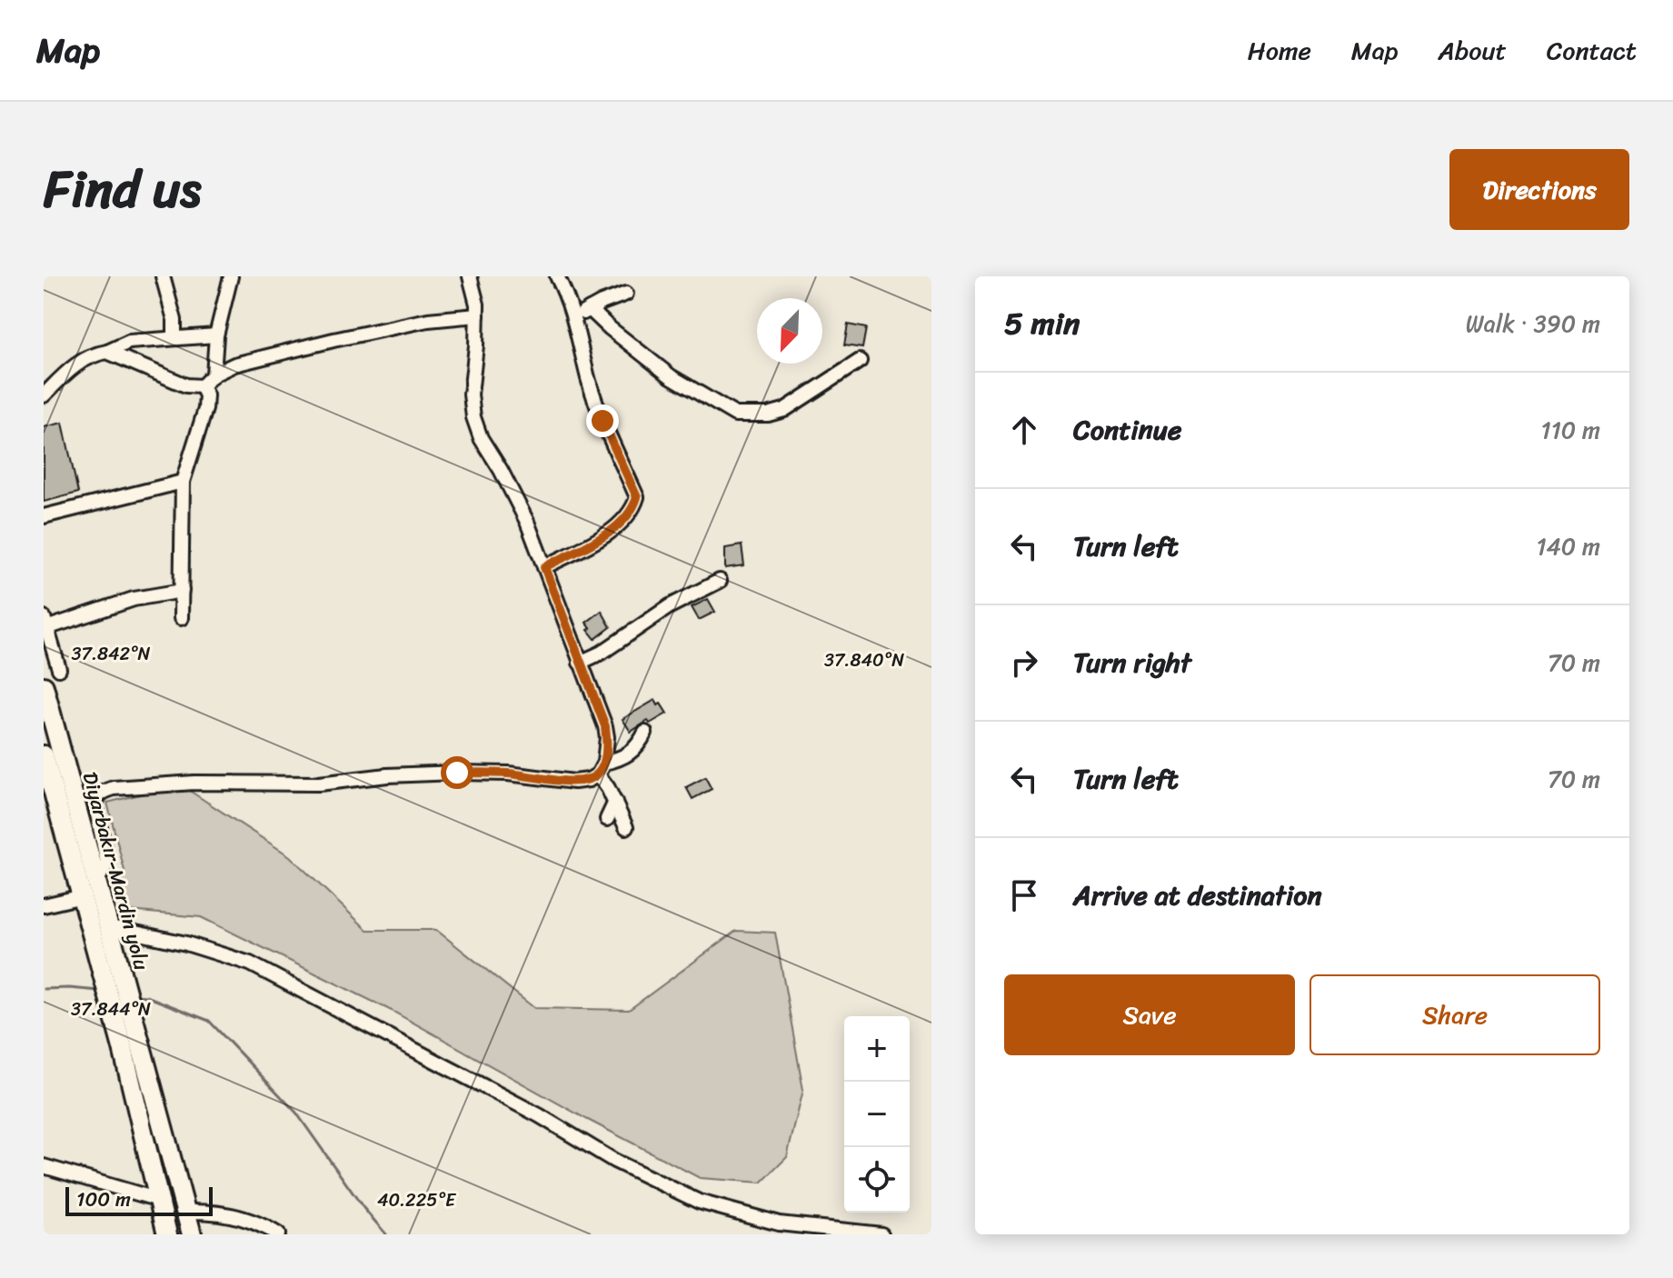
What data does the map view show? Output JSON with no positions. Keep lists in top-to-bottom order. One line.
{"streets":{"highway":["Diyarbakır-Mardin yolu"]},"scale_bar":"100 m","north":"bottom left","page":{"header":"Map","nav":["Home","Map","About","Contact"],"title":"Find us","buttons":["Directions",["Save","Share"]],"heading":["5 min","Walk · 390 m"],"list":[["Continue","110 m"],["Turn left","140 m"],["Turn right","70 m"],["Turn left","70 m"],"Arrive at destination"],"map_buttons":["+","−"],"scale":"100 m"},"coordinates":["37.842°N","37.840°N","37.844°N","40.225°E"]}
